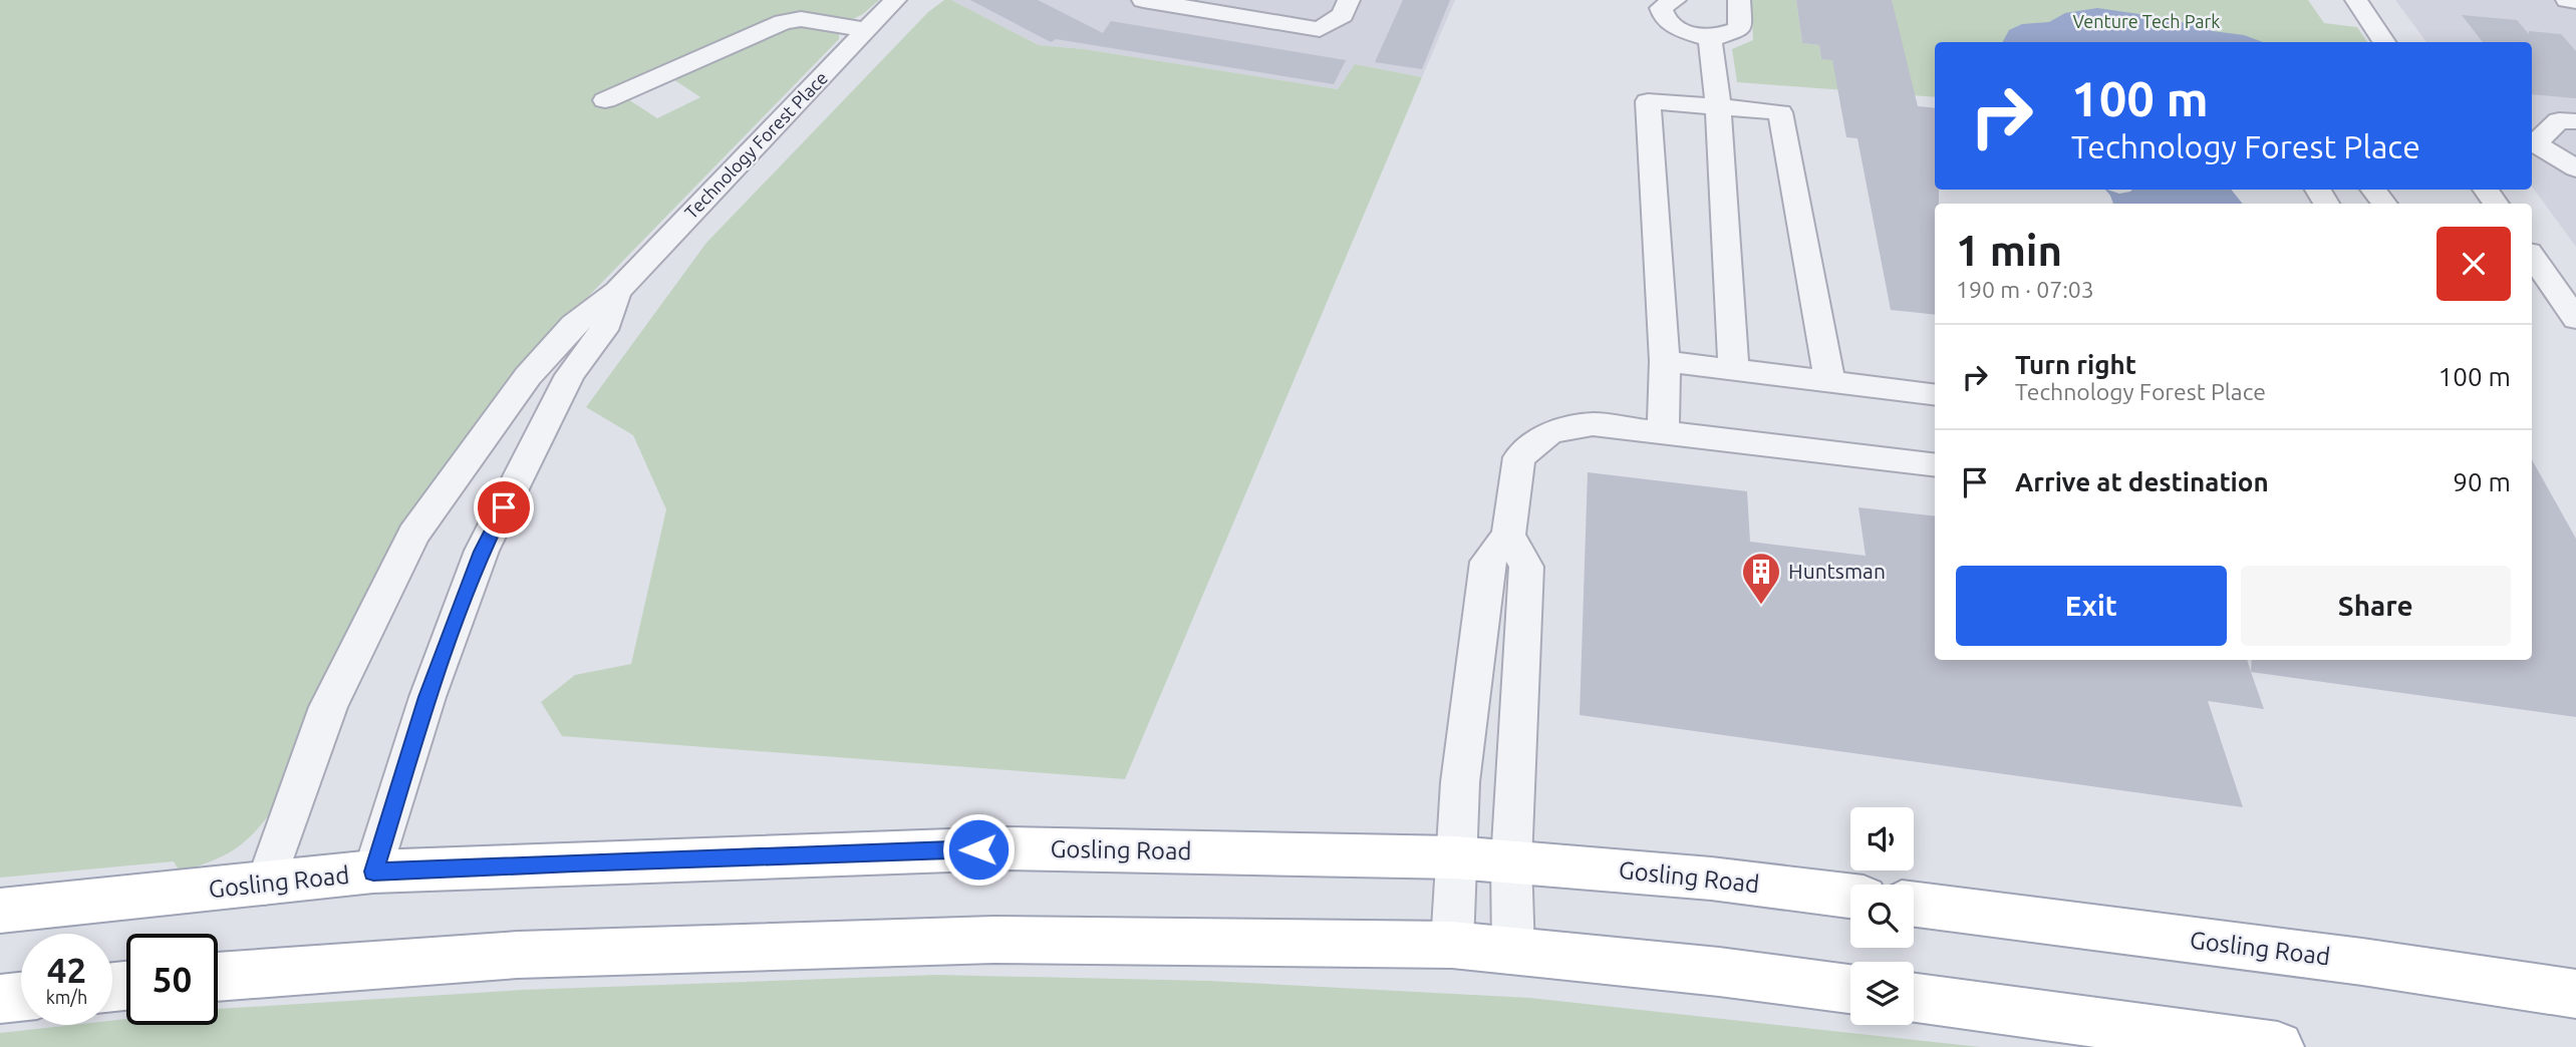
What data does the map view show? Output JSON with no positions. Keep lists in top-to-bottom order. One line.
{"streets":{"main road":["Gosling Road"],"street":["Technology Forest Place"]},"crossings":[["Technology Forest Place","Gosling Road"]],"parks":["Venture Tech Park"],"places":{"building":["Huntsman"]},"page":{"turn":["100 m","Technology Forest Place"],"heading":["1 min","190 m · 07:03"],"list":[{"name":"Turn right","note":"Technology Forest Place","value":"100 m"},{"name":"Arrive at destination","value":"90 m"}],"buttons":["Exit","Share"],"speed":"42 km/h","limit":"50"}}
